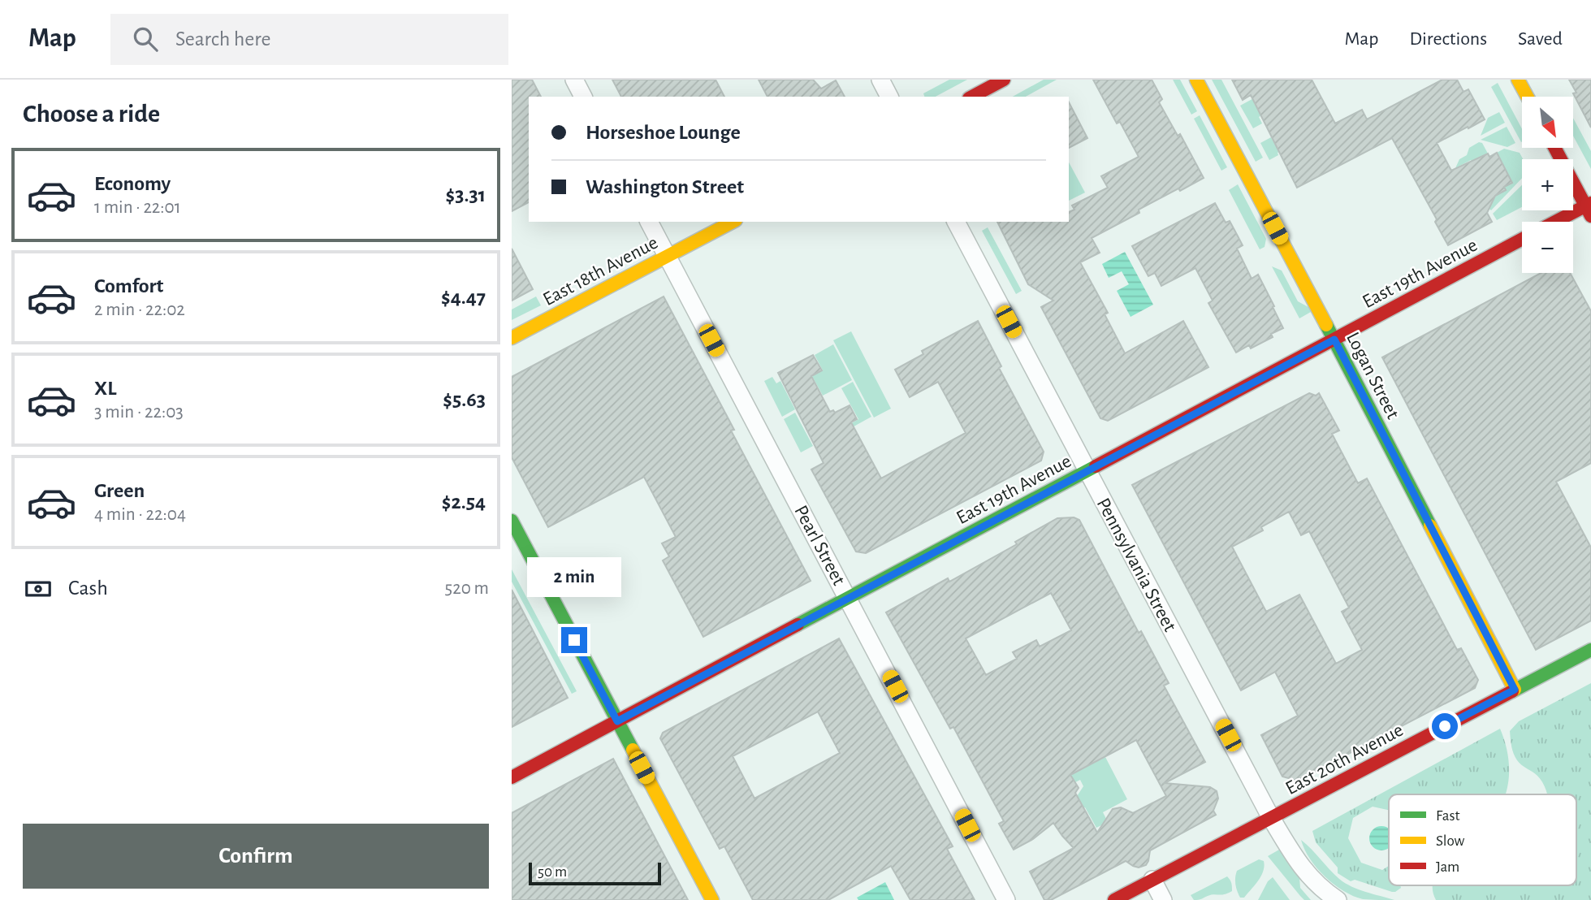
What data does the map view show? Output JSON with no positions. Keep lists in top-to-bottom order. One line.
{"streets":{"street":["East 18th Avenue","East 19th Avenue","Logan Street","Pearl Street","Pennsylvania Street","East 20th Avenue"]},"crossings":[["East 18th Avenue","Pearl Street"],["East 19th Avenue","Logan Street"],["East 19th Avenue","Pearl Street"],["East 19th Avenue","Pennsylvania Street"],["Logan Street","East 20th Avenue"],["Pennsylvania Street","East 20th Avenue"]],"legend":["Fast","Slow","Jam"],"scale_bar":"50 m","north":"bottom right","page":{"header":"Map","search":"Search here","nav":["Map","Directions","Saved"],"heading":"Choose a ride","map_buttons":["+","−"],"banner":["Horseshoe Lounge","Washington Street"],"list":[{"name":"Economy","note":"1 min · 22:01","value":"$3.31"},{"name":"Comfort","note":"2 min · 22:02","value":"$4.47"},{"name":"XL","note":"3 min · 22:03","value":"$5.63"},{"name":"Green","note":"4 min · 22:04","value":"$2.54"}],"pay":["Cash","520 m"],"bubble":"2 min","buttons":"Confirm","scale":"50 m"}}
